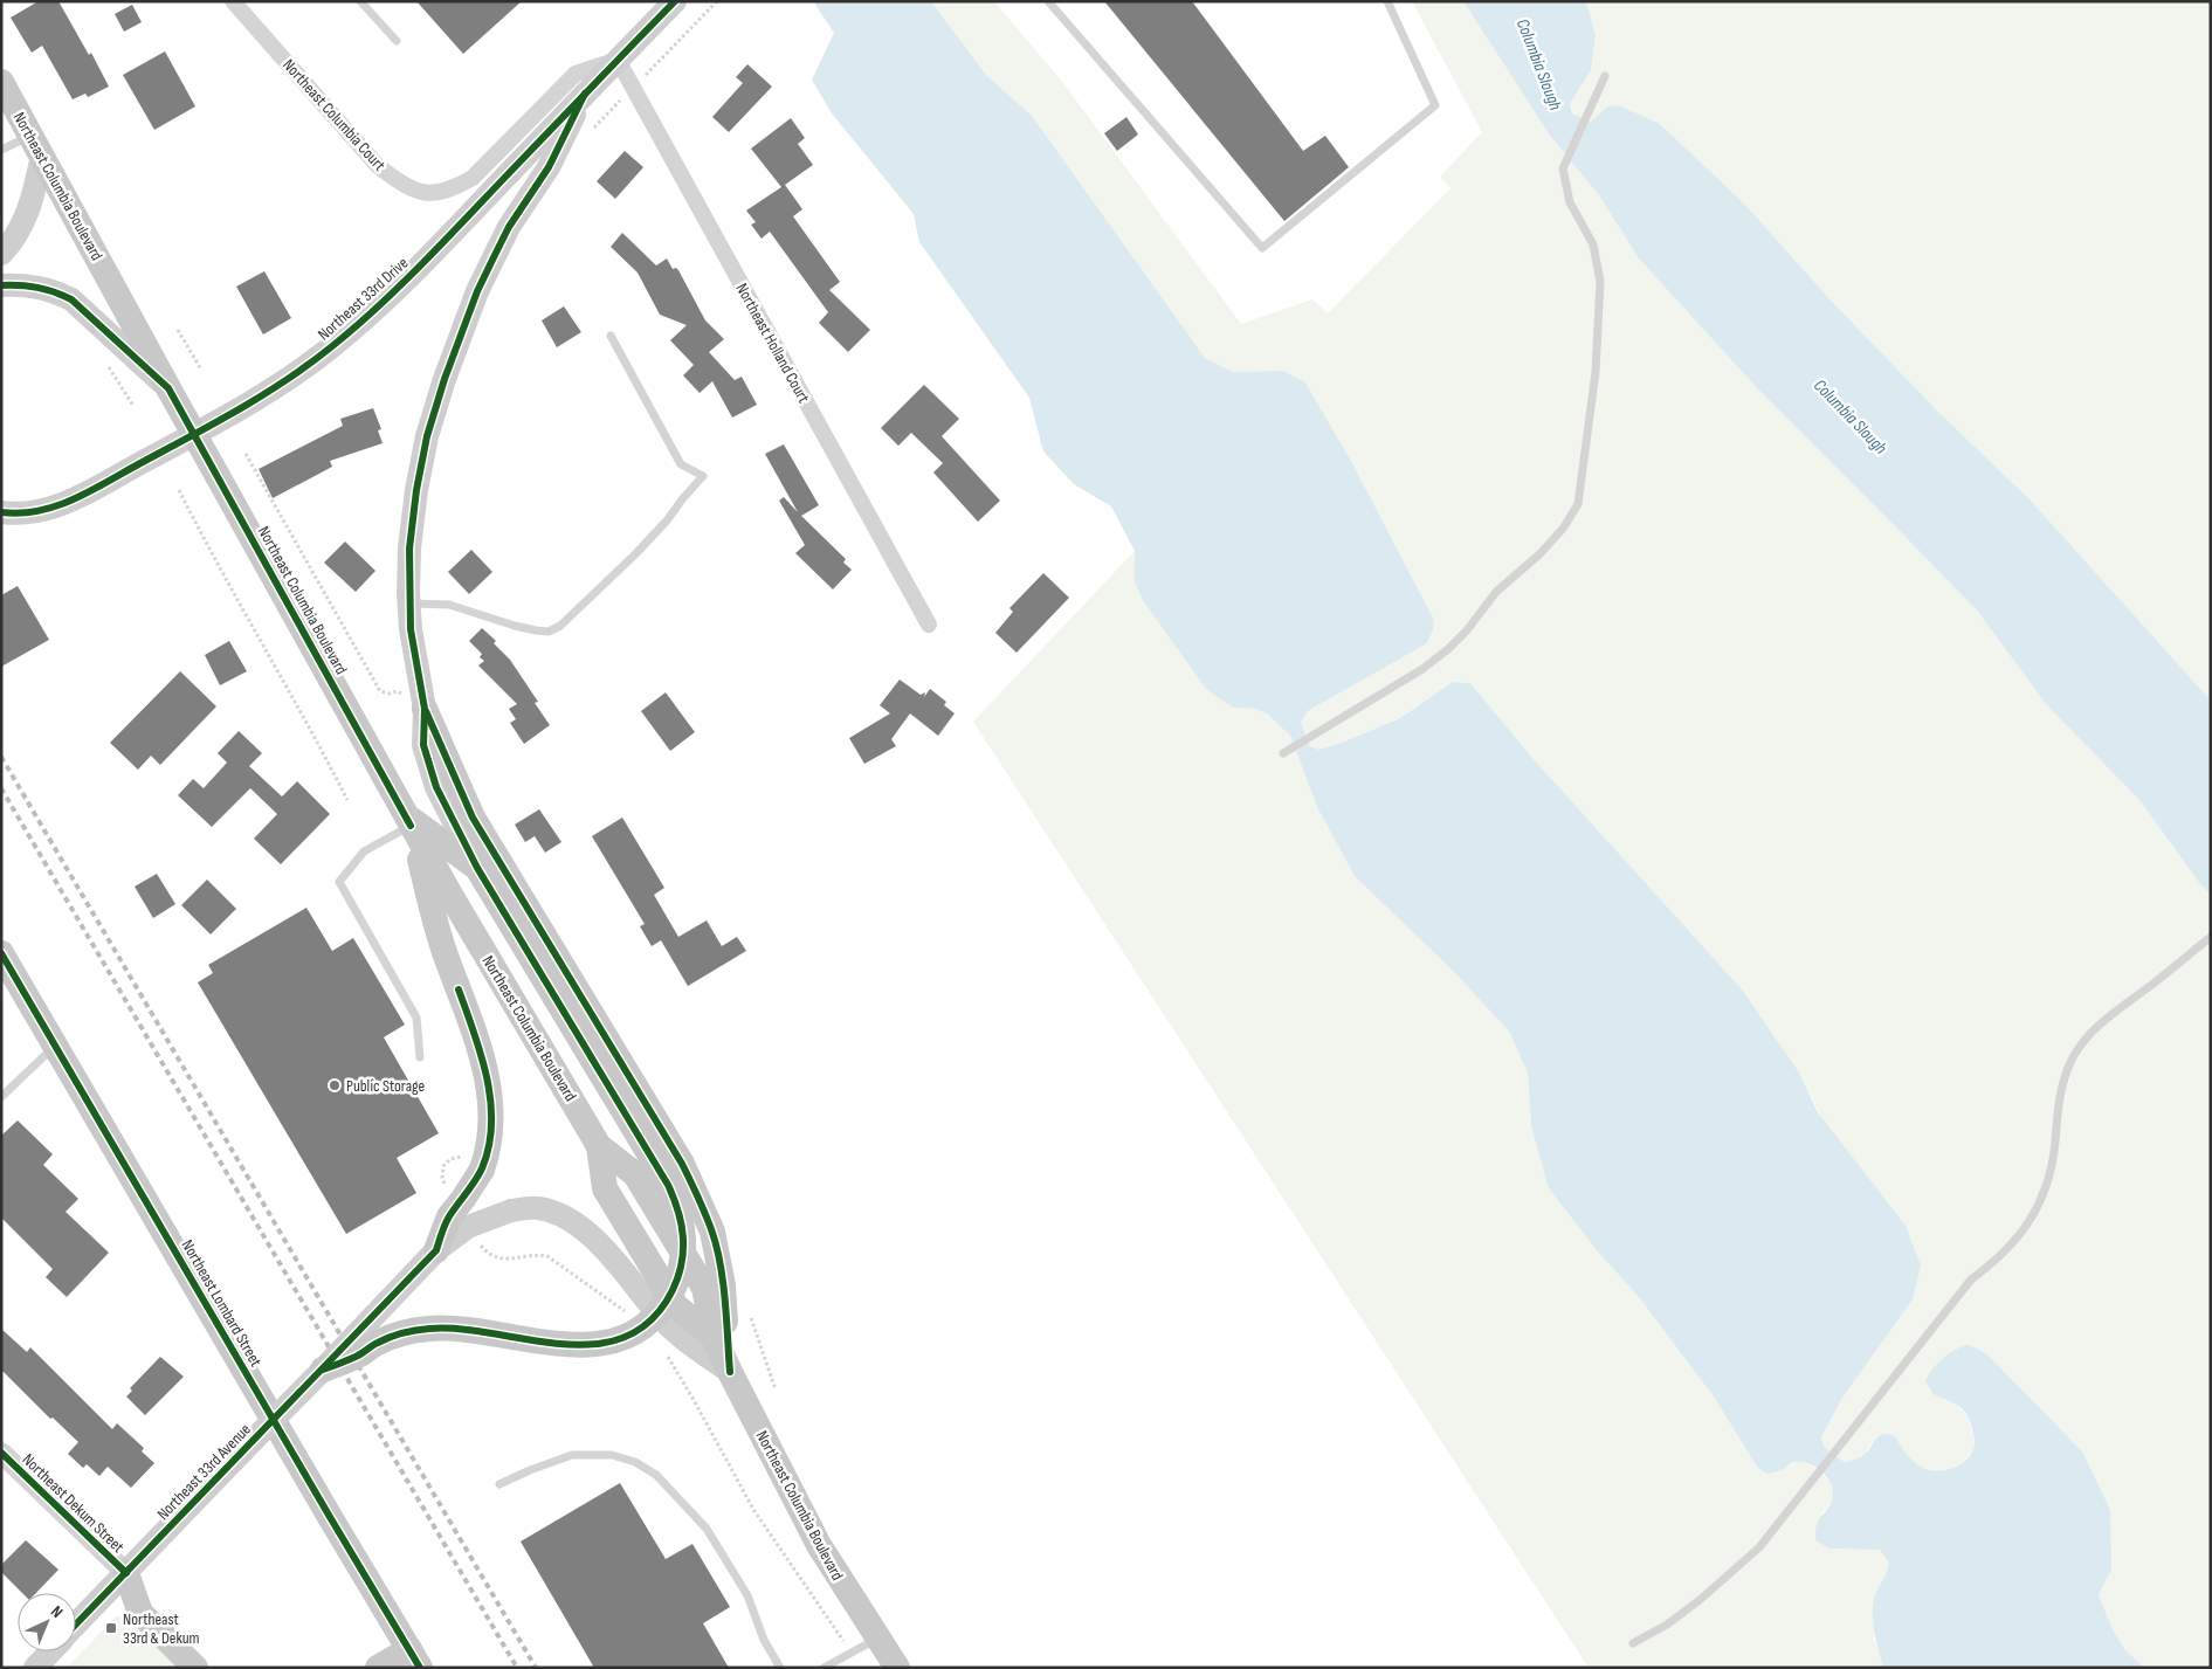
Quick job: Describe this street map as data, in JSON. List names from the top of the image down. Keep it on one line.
{"streets":{"main road":["Northeast Columbia Boulevard","Northeast 33rd Drive","Northeast Lombard Street","Northeast 33rd Avenue"],"street":["Northeast Columbia Court","Northeast Holland Court","Northeast Dekum Street"]},"crossings":[["Northeast Columbia Court","Northeast 33rd Drive"],["Northeast Columbia Court","Northeast Holland Court"],["Northeast Columbia Boulevard","Northeast 33rd Avenue"],["Northeast 33rd Drive","Northeast Holland Court"],["Northeast 33rd Avenue","Northeast Dekum Street"]],"water":["Columbia Slough"],"places":{"other":["Public Storage"],"transit":["Northeast 33rd & Dekum"]},"north":"top right"}
